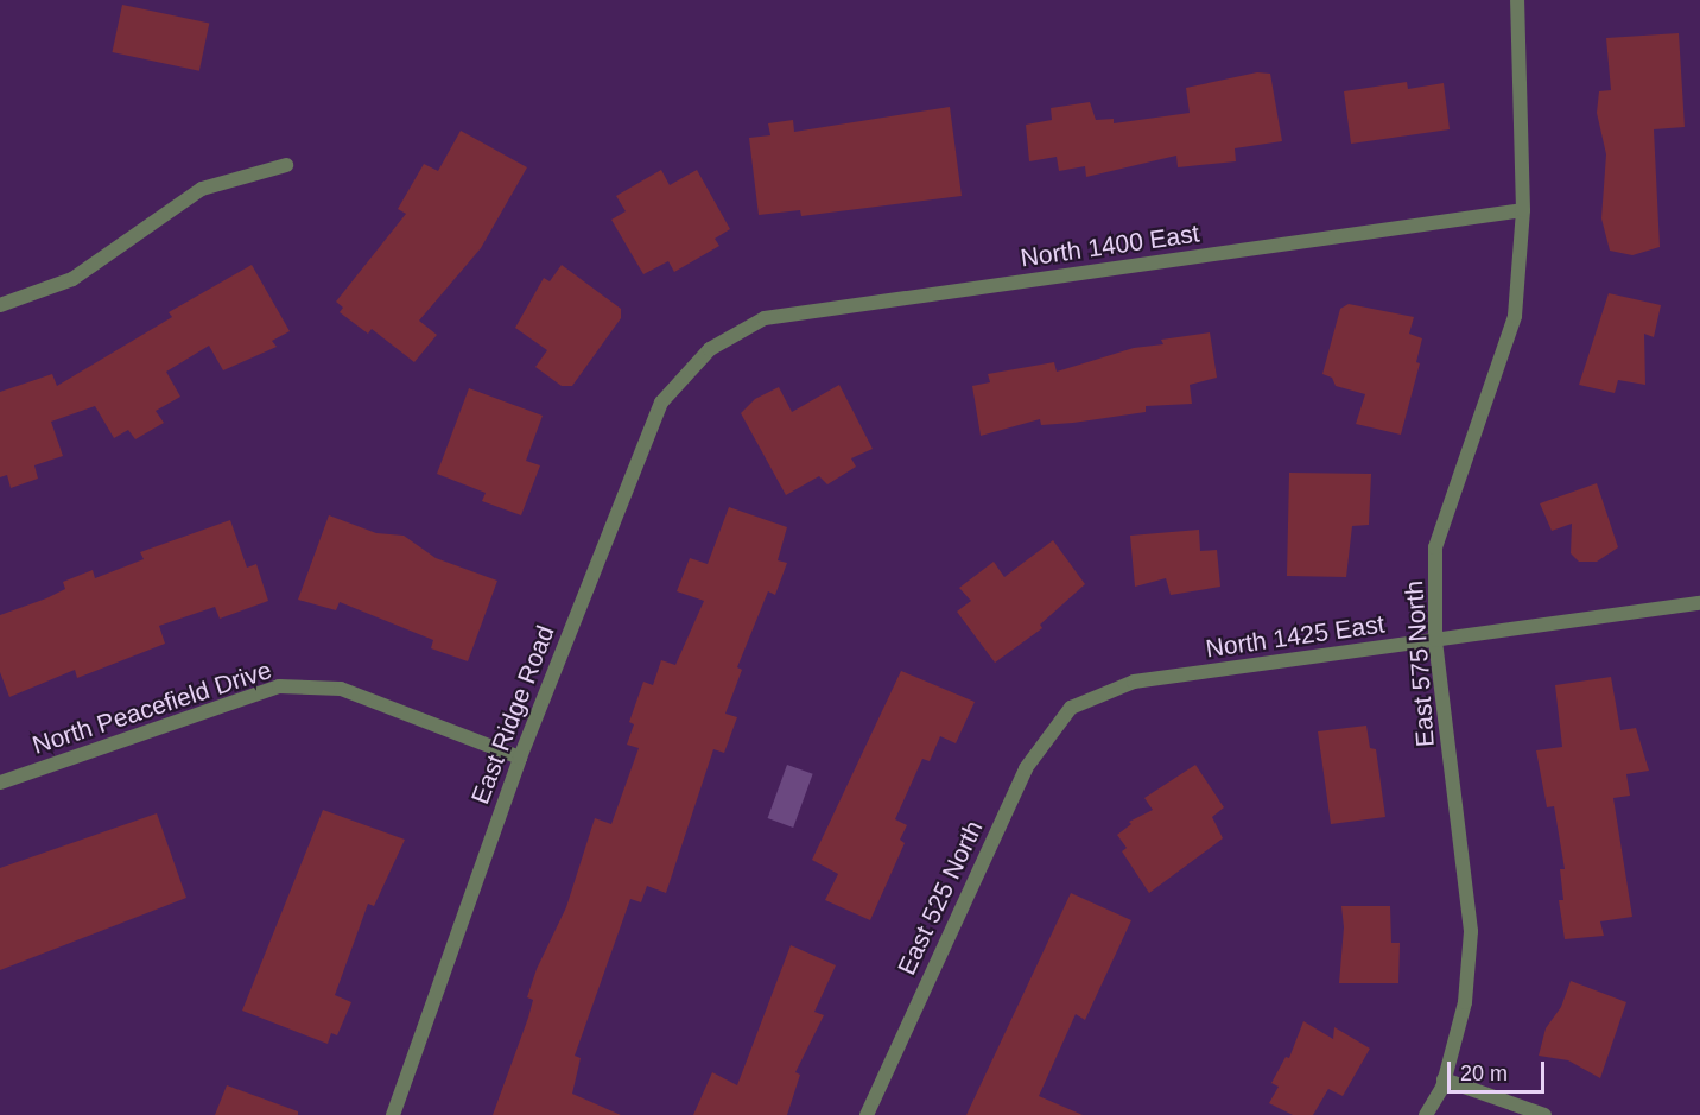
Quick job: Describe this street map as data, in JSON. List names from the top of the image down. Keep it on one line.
{"streets":{"street":["North 1400 East","North 1425 East","East 575 North","North Peacefield Drive","East Ridge Road","East 525 North"]},"crossings":[["North 1400 East","East 575 North"],["North 1400 East","East Ridge Road"],["North 1425 East","East 575 North"],["North 1425 East","East 525 North"],["North Peacefield Drive","East Ridge Road"]],"scale_bar":"20 m"}
